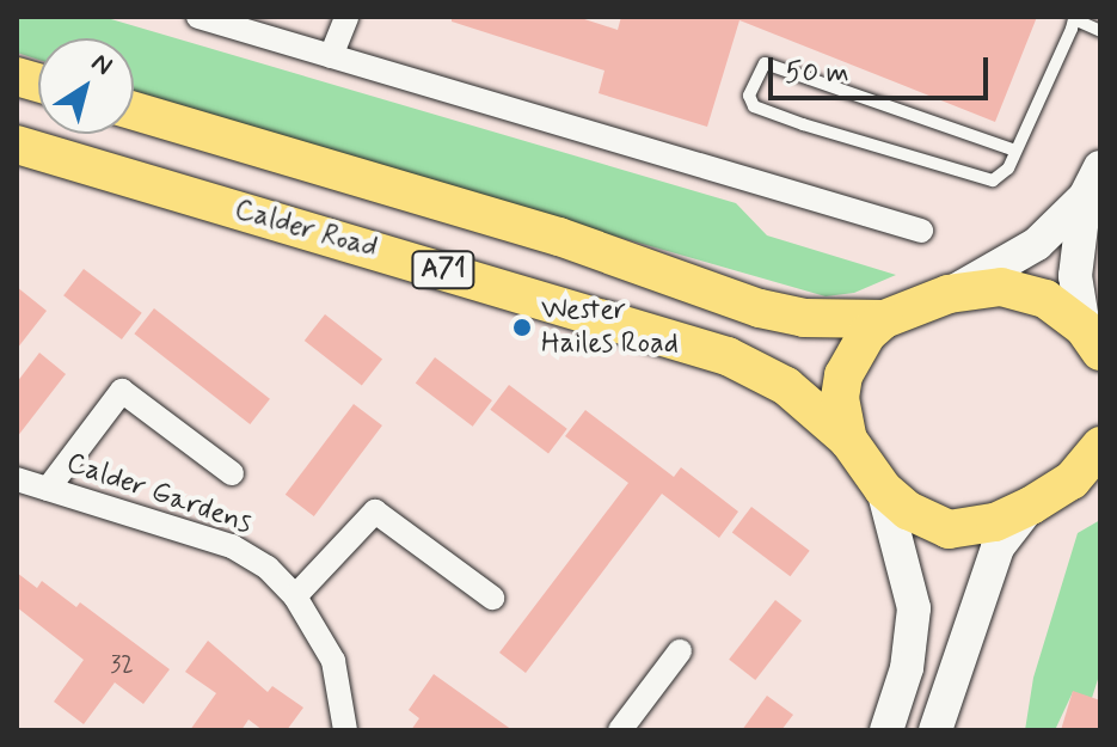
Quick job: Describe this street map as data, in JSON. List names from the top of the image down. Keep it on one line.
{"streets":{"main road":["Calder Road","A71"],"street":["Calder Gardens"]},"crossings":[["Calder Road","A71"]],"places":["Wester Hailes Road"],"house_numbers":["32"],"scale_bar":"50 m","north":"top right"}
